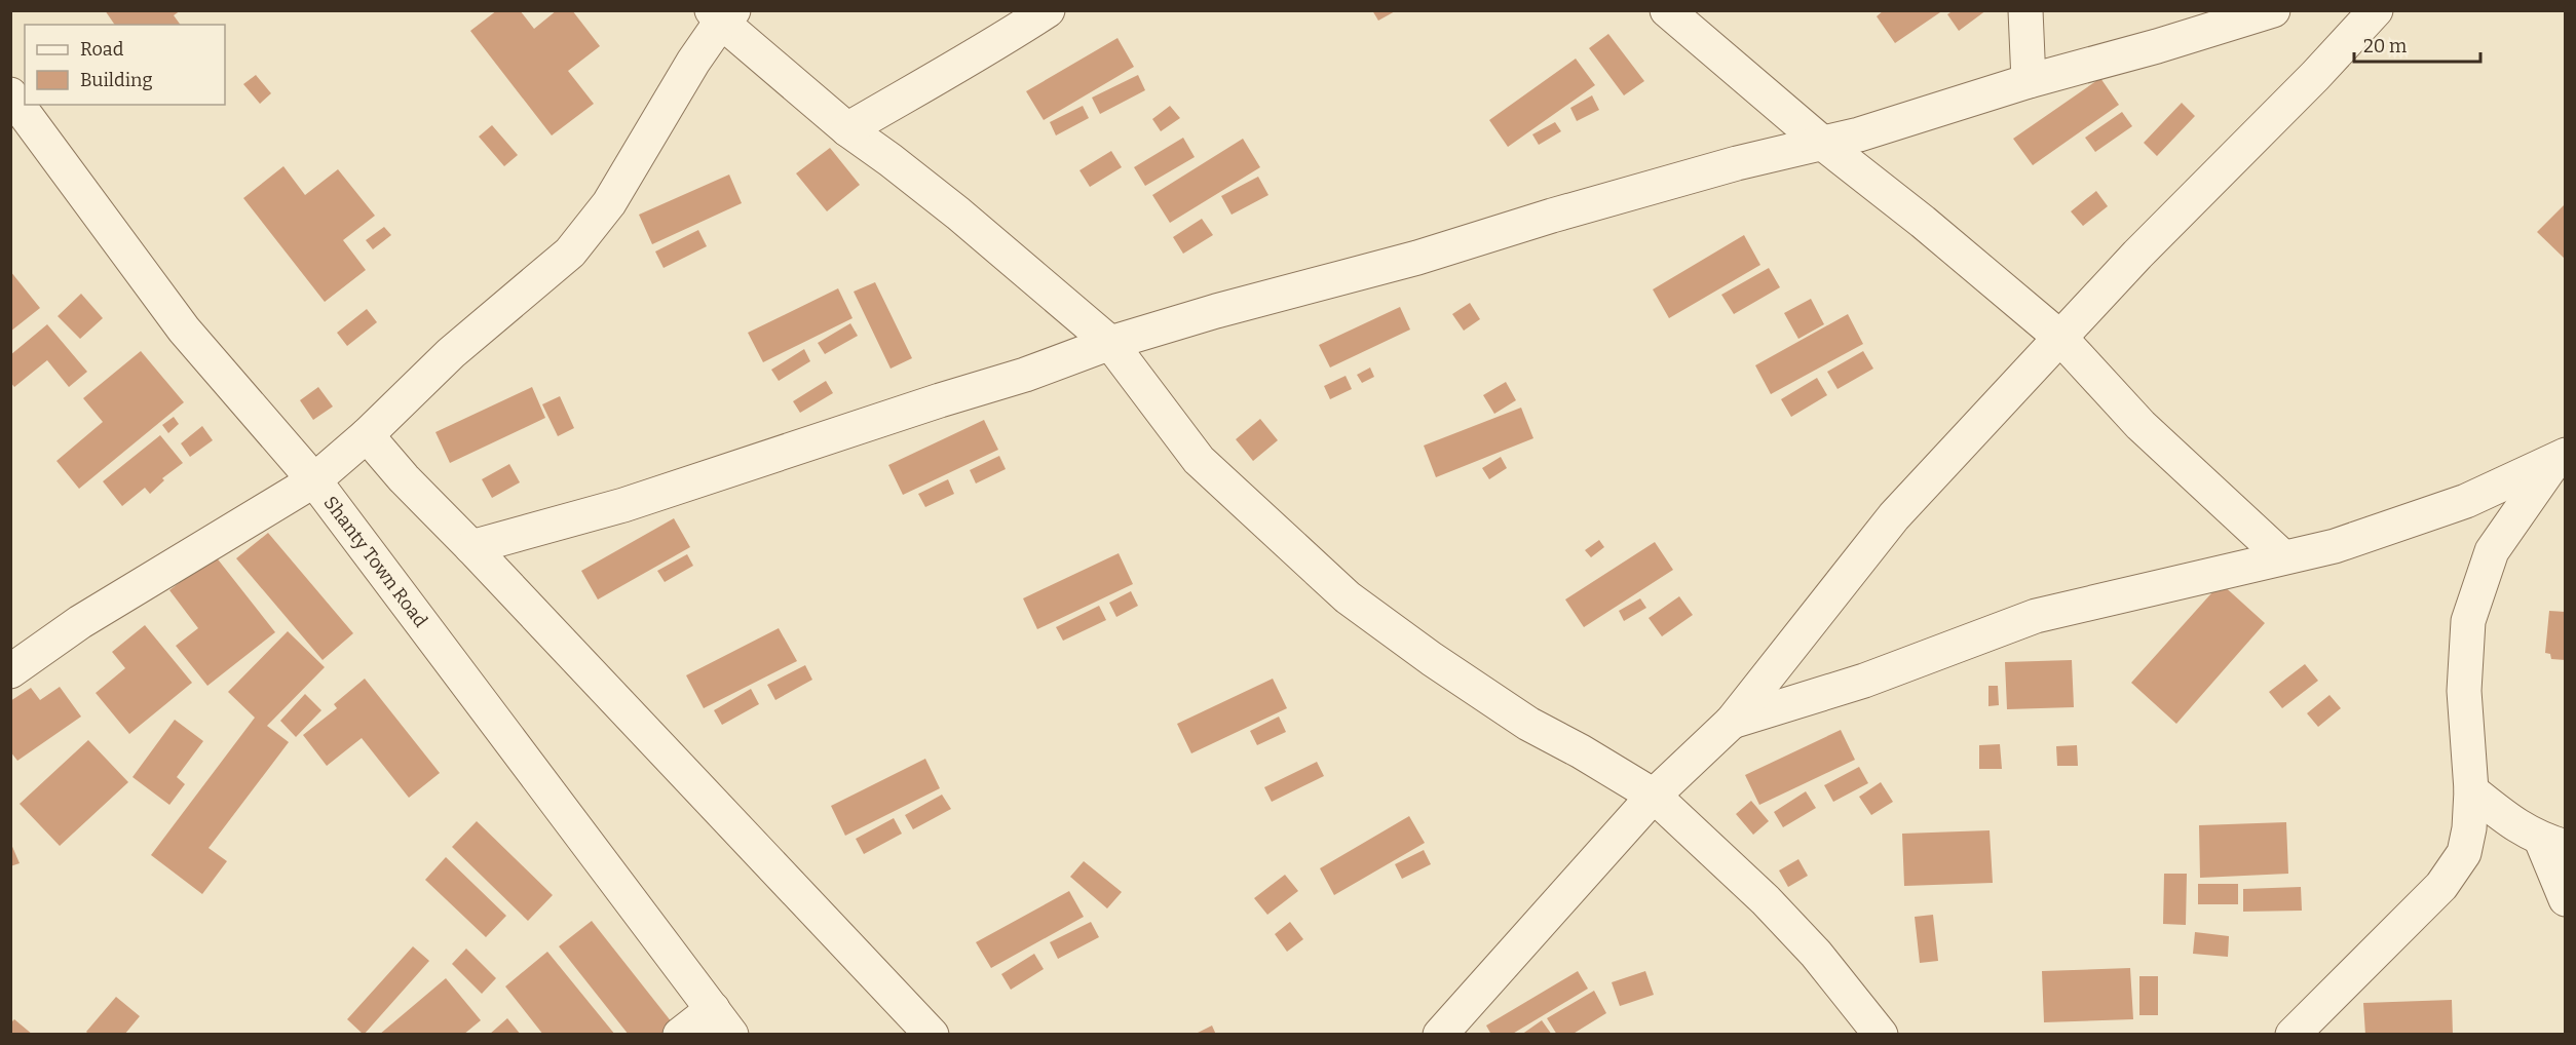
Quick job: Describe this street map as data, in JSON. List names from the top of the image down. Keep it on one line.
{"streets":{"street":["Shanty Town Road"]},"legend":["Road","Building"],"scale_bar":"20 m"}
